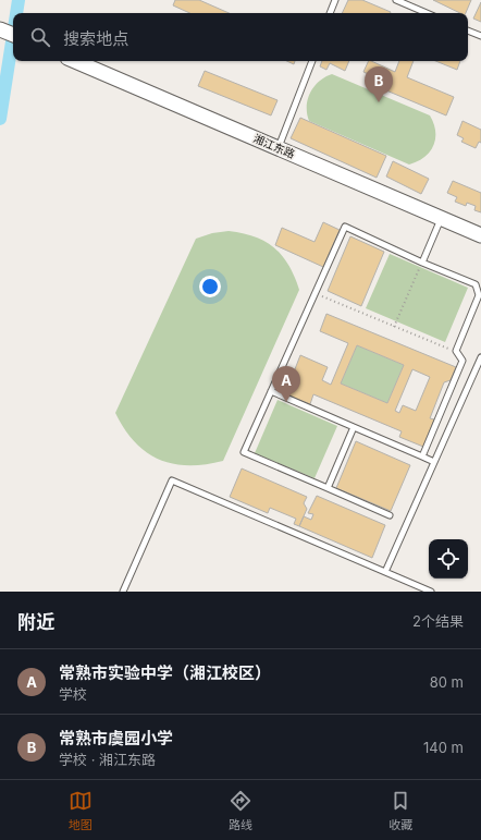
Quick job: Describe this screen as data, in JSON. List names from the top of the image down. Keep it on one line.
{"streets":{"street":["湘江东路"]},"page":{"search":"搜索地点","pins":["B","A"],"heading":["附近","2个结果"],"list":[{"mark":"A","name":"常熟市实验中学（湘江校区）","note":"学校","value":"80 m"},{"mark":"B","name":"常熟市虞园小学","note":"学校 · 湘江东路","value":"140 m"}],"nav":["地图","路线","收藏"]}}
